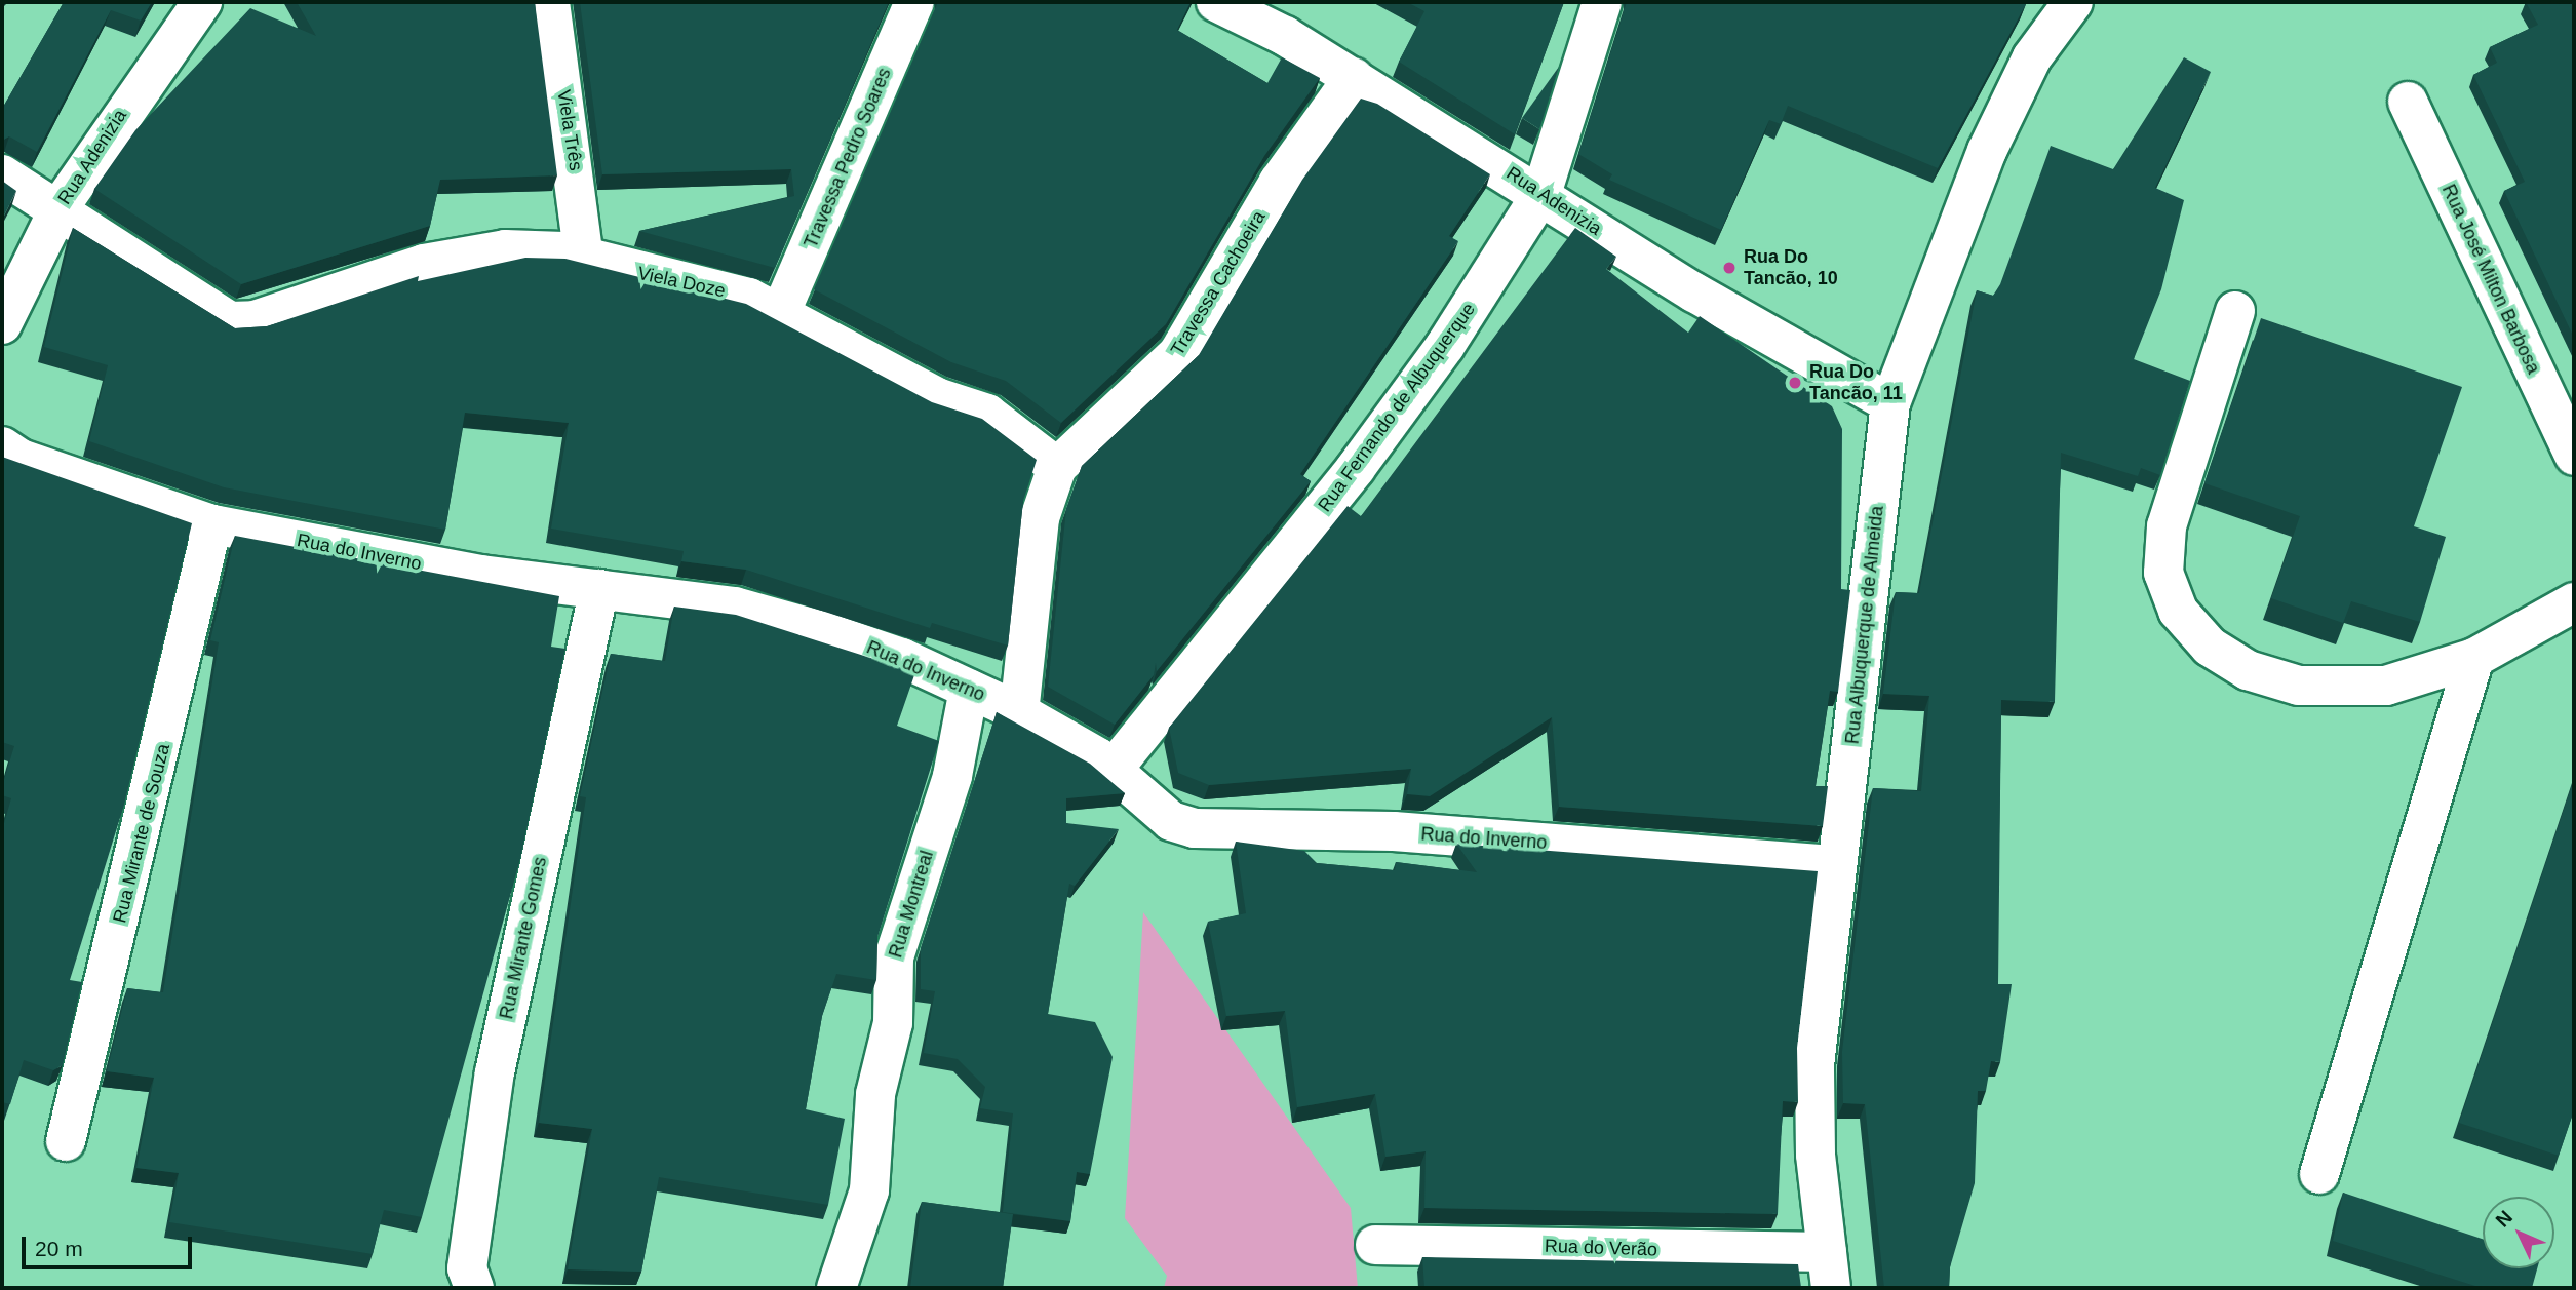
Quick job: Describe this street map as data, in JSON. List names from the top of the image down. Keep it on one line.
{"streets":{"street":["Viela Três","Rua Adenizia","Travessa Pedro Soares","Rua José Milton Barbosa","Viela Doze","Travessa Cachoeira","Rua Fernando de Albuquerque","Rua do Inverno","Rua Albuquerque de Almeida","Rua Mirante de Souza","Rua Montreal","Rua Mirante Gomes","Rua do Verão"]},"crossings":[["Viela Três","Viela Doze"],["Rua Adenizia","Viela Doze"],["Rua Adenizia","Travessa Cachoeira"],["Rua Adenizia","Rua Fernando de Albuquerque"],["Rua Adenizia","Rua Albuquerque de Almeida"],["Travessa Pedro Soares","Viela Doze"],["Viela Doze","Travessa Cachoeira"],["Rua Fernando de Albuquerque","Rua do Inverno"],["Rua do Inverno","Rua Albuquerque de Almeida"],["Rua do Inverno","Rua Mirante de Souza"],["Rua do Inverno","Rua Montreal"],["Rua do Inverno","Rua Mirante Gomes"],["Rua Albuquerque de Almeida","Rua do Verão"]],"places":["Rua Do Tancão, 10","Rua Do Tancão, 11"],"scale_bar":"20 m","north":"top left"}
